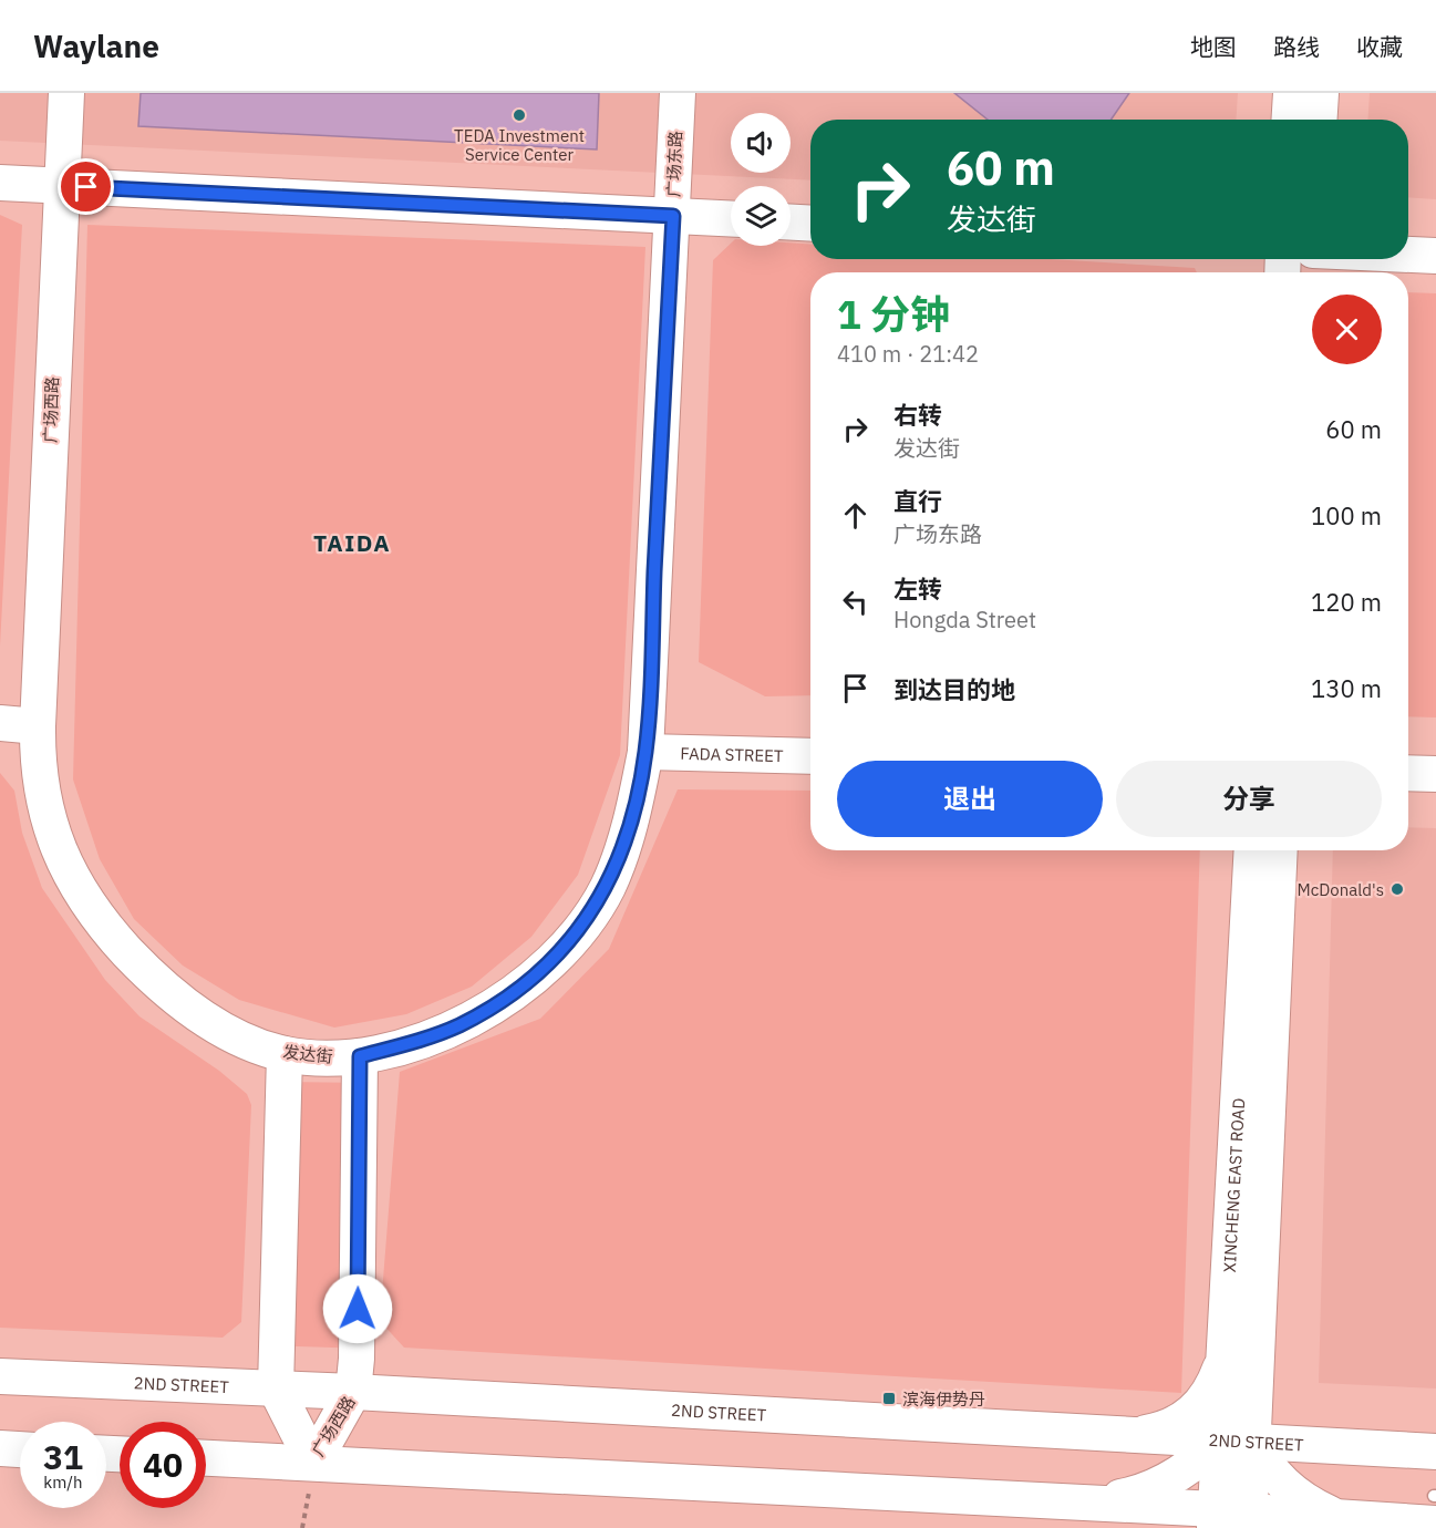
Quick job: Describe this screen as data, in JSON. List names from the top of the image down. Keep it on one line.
{"streets":{"main road":["广场东路","广场西路","FADA STREET","发达街","XINCHENG EAST ROAD","2ND STREET"]},"crossings":[["广场东路","FADA STREET"],["广场东路","发达街"],["广场西路","发达街"],["广场西路","2ND STREET"],["FADA STREET","发达街"],["XINCHENG EAST ROAD","2ND STREET"]],"districts":["TAIDA"],"places":{"other":["TEDA Investment Service Center","McDonald's"],"transit":["滨海伊势丹"]},"page":{"header":"Waylane","nav":["地图","路线","收藏"],"turn":["60 m","发达街"],"heading":["1 分钟","410 m · 21:42"],"list":[{"name":"右转","note":"发达街","value":"60 m"},{"name":"直行","note":"广场东路","value":"100 m"},{"name":"左转","note":"Hongda Street","value":"120 m"},{"name":"到达目的地","value":"130 m"}],"buttons":["退出","分享"],"speed":"31 km/h","limit":"40"}}
